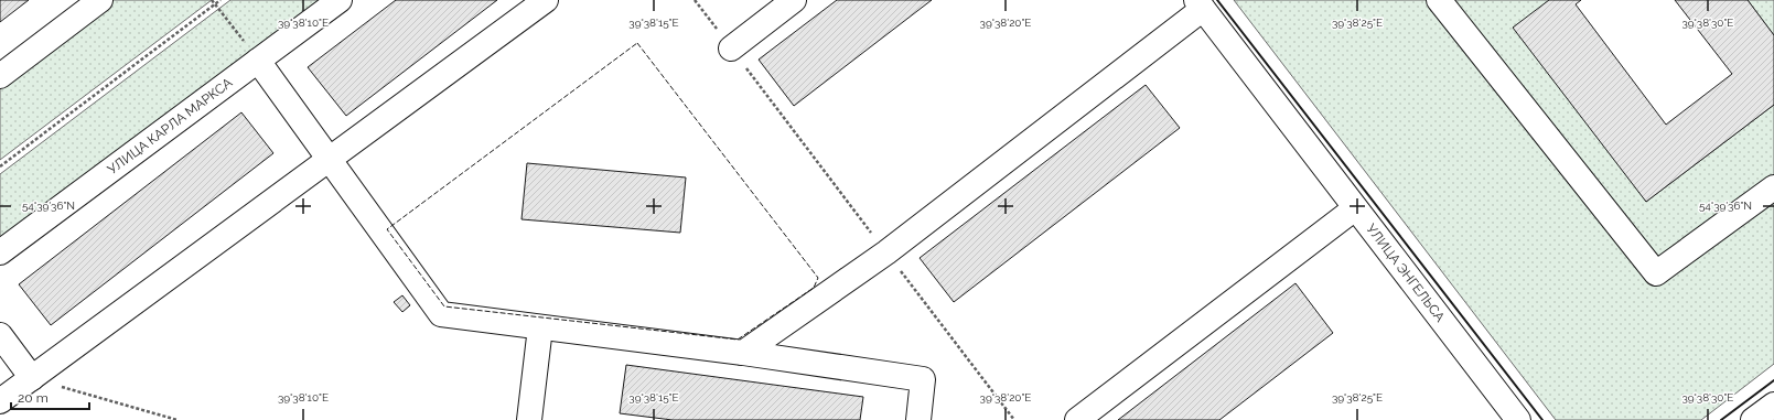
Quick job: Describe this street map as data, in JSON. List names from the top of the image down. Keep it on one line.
{"streets":{"street":["УЛИЦА КАРЛА МАРКСА","УЛИЦА ЭНГЕЛЬСА"]},"scale_bar":"20 m","coordinates":["39°38'10\"E","39°38'15\"E","39°38'20\"E","39°38'25\"E","39°38'30\"E","54°39'36\"N"]}
